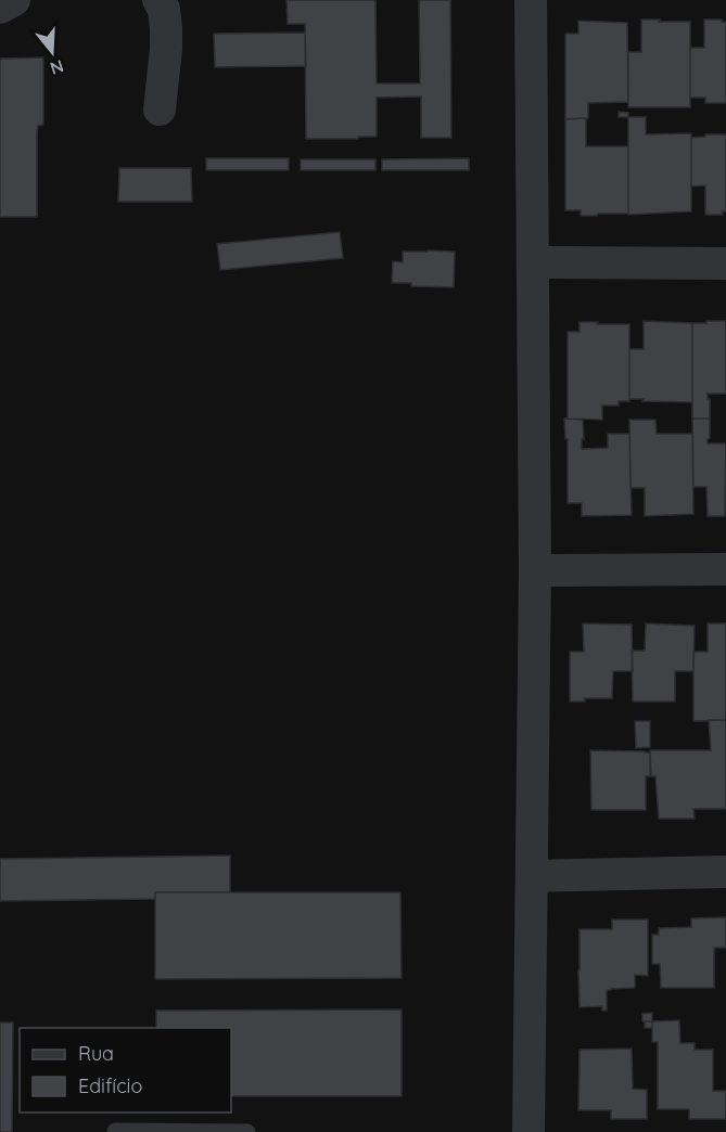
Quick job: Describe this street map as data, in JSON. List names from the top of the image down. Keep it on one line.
{"legend":["Rua","Edifício"],"north":"bottom"}
